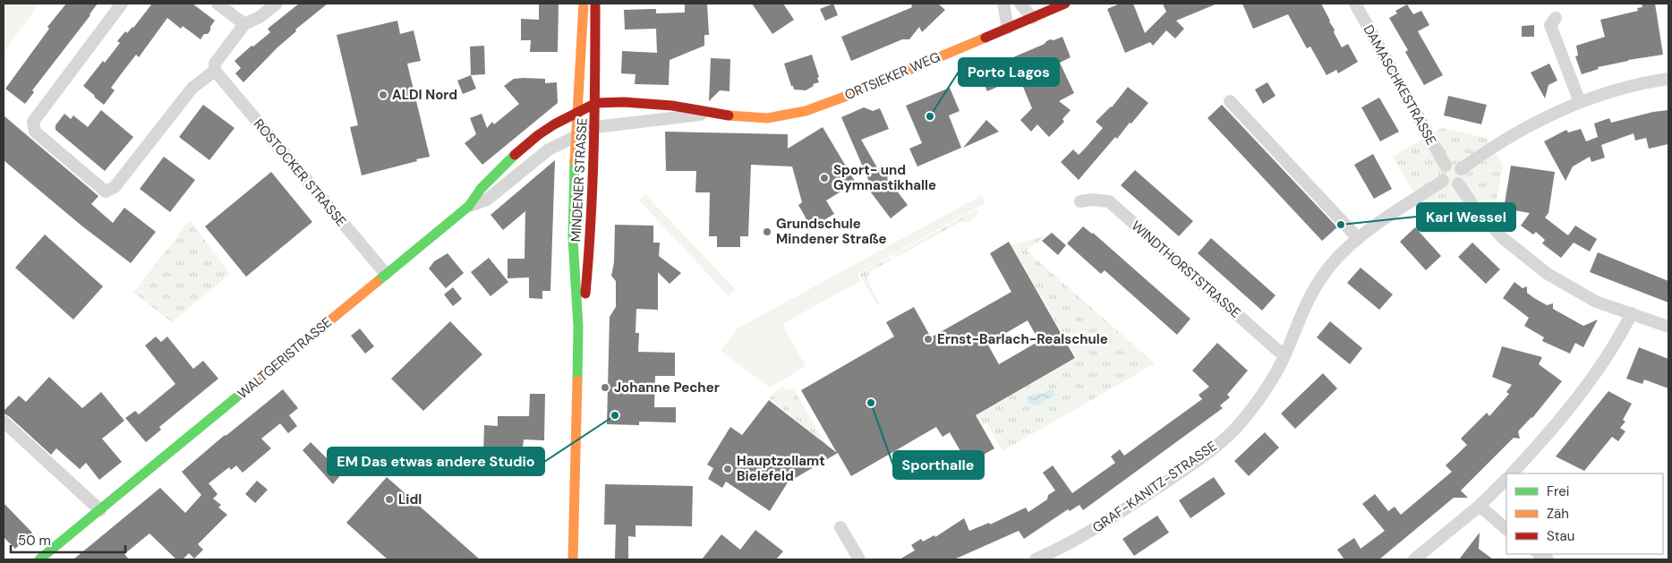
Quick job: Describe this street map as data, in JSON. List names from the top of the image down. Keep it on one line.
{"streets":{"street":["ORTSIEKER WEG","DAMASCHKESTRASSE","ROSTOCKER STRASSE","MINDENER STRASSE","WINDTHORSTSTRASSE","WALTGERISTRASSE","GRAF-KANITZ-STRASSE"]},"crossings":[["ORTSIEKER WEG","MINDENER STRASSE"],["ORTSIEKER WEG","WALTGERISTRASSE"],["DAMASCHKESTRASSE","GRAF-KANITZ-STRASSE"],["ROSTOCKER STRASSE","WALTGERISTRASSE"],["MINDENER STRASSE","WALTGERISTRASSE"],["WINDTHORSTSTRASSE","GRAF-KANITZ-STRASSE"]],"places":["ALDI Nord","Porto Lagos","Sport- und Gymnastikhalle","Karl Wessel","Grundschule Mindener Straße","Ernst-Barlach-Realschule","Johanne Pecher","Sporthalle","EM Das etwas andere Studio","Hauptzollamt Bielefeld","Lidl"],"legend":["Frei","Zäh","Stau"],"scale_bar":"50 m"}
